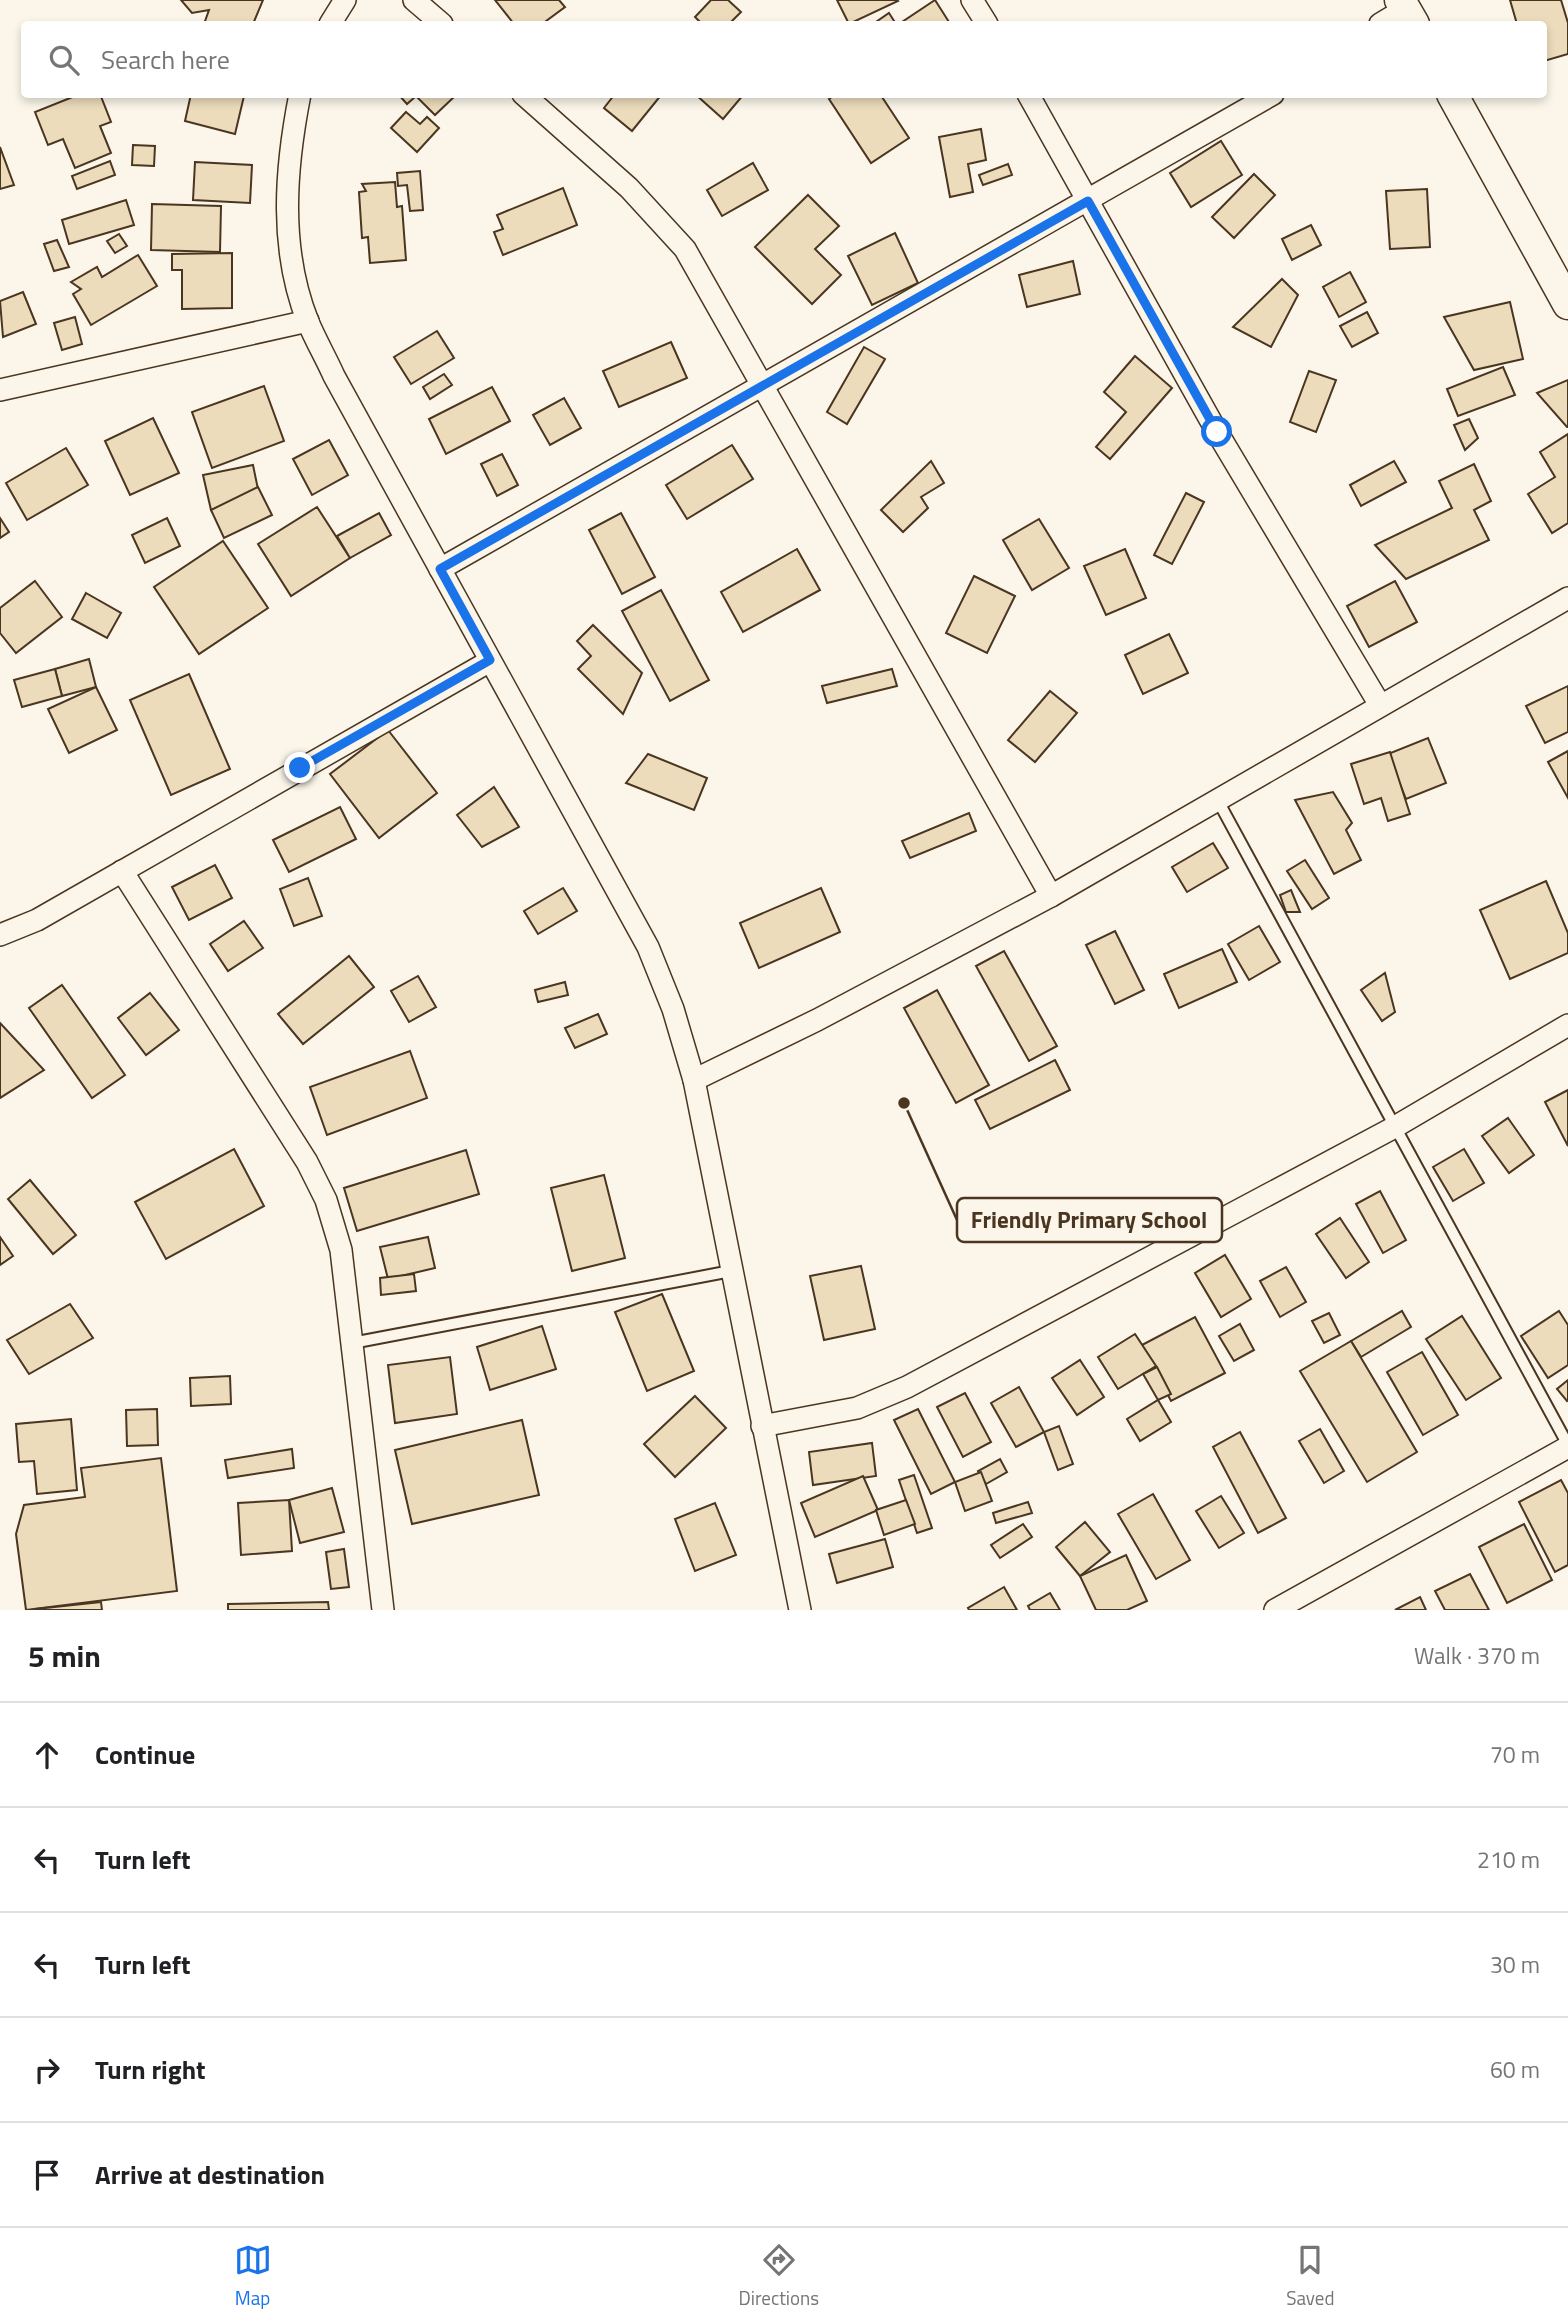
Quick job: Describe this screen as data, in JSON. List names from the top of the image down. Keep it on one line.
{"places":["Friendly Primary School"],"page":{"search":"Search here","heading":["5 min","Walk · 370 m"],"list":[["Continue","70 m"],["Turn left","210 m"],["Turn left","30 m"],["Turn right","60 m"],"Arrive at destination"],"nav":["Map","Directions","Saved"]}}
